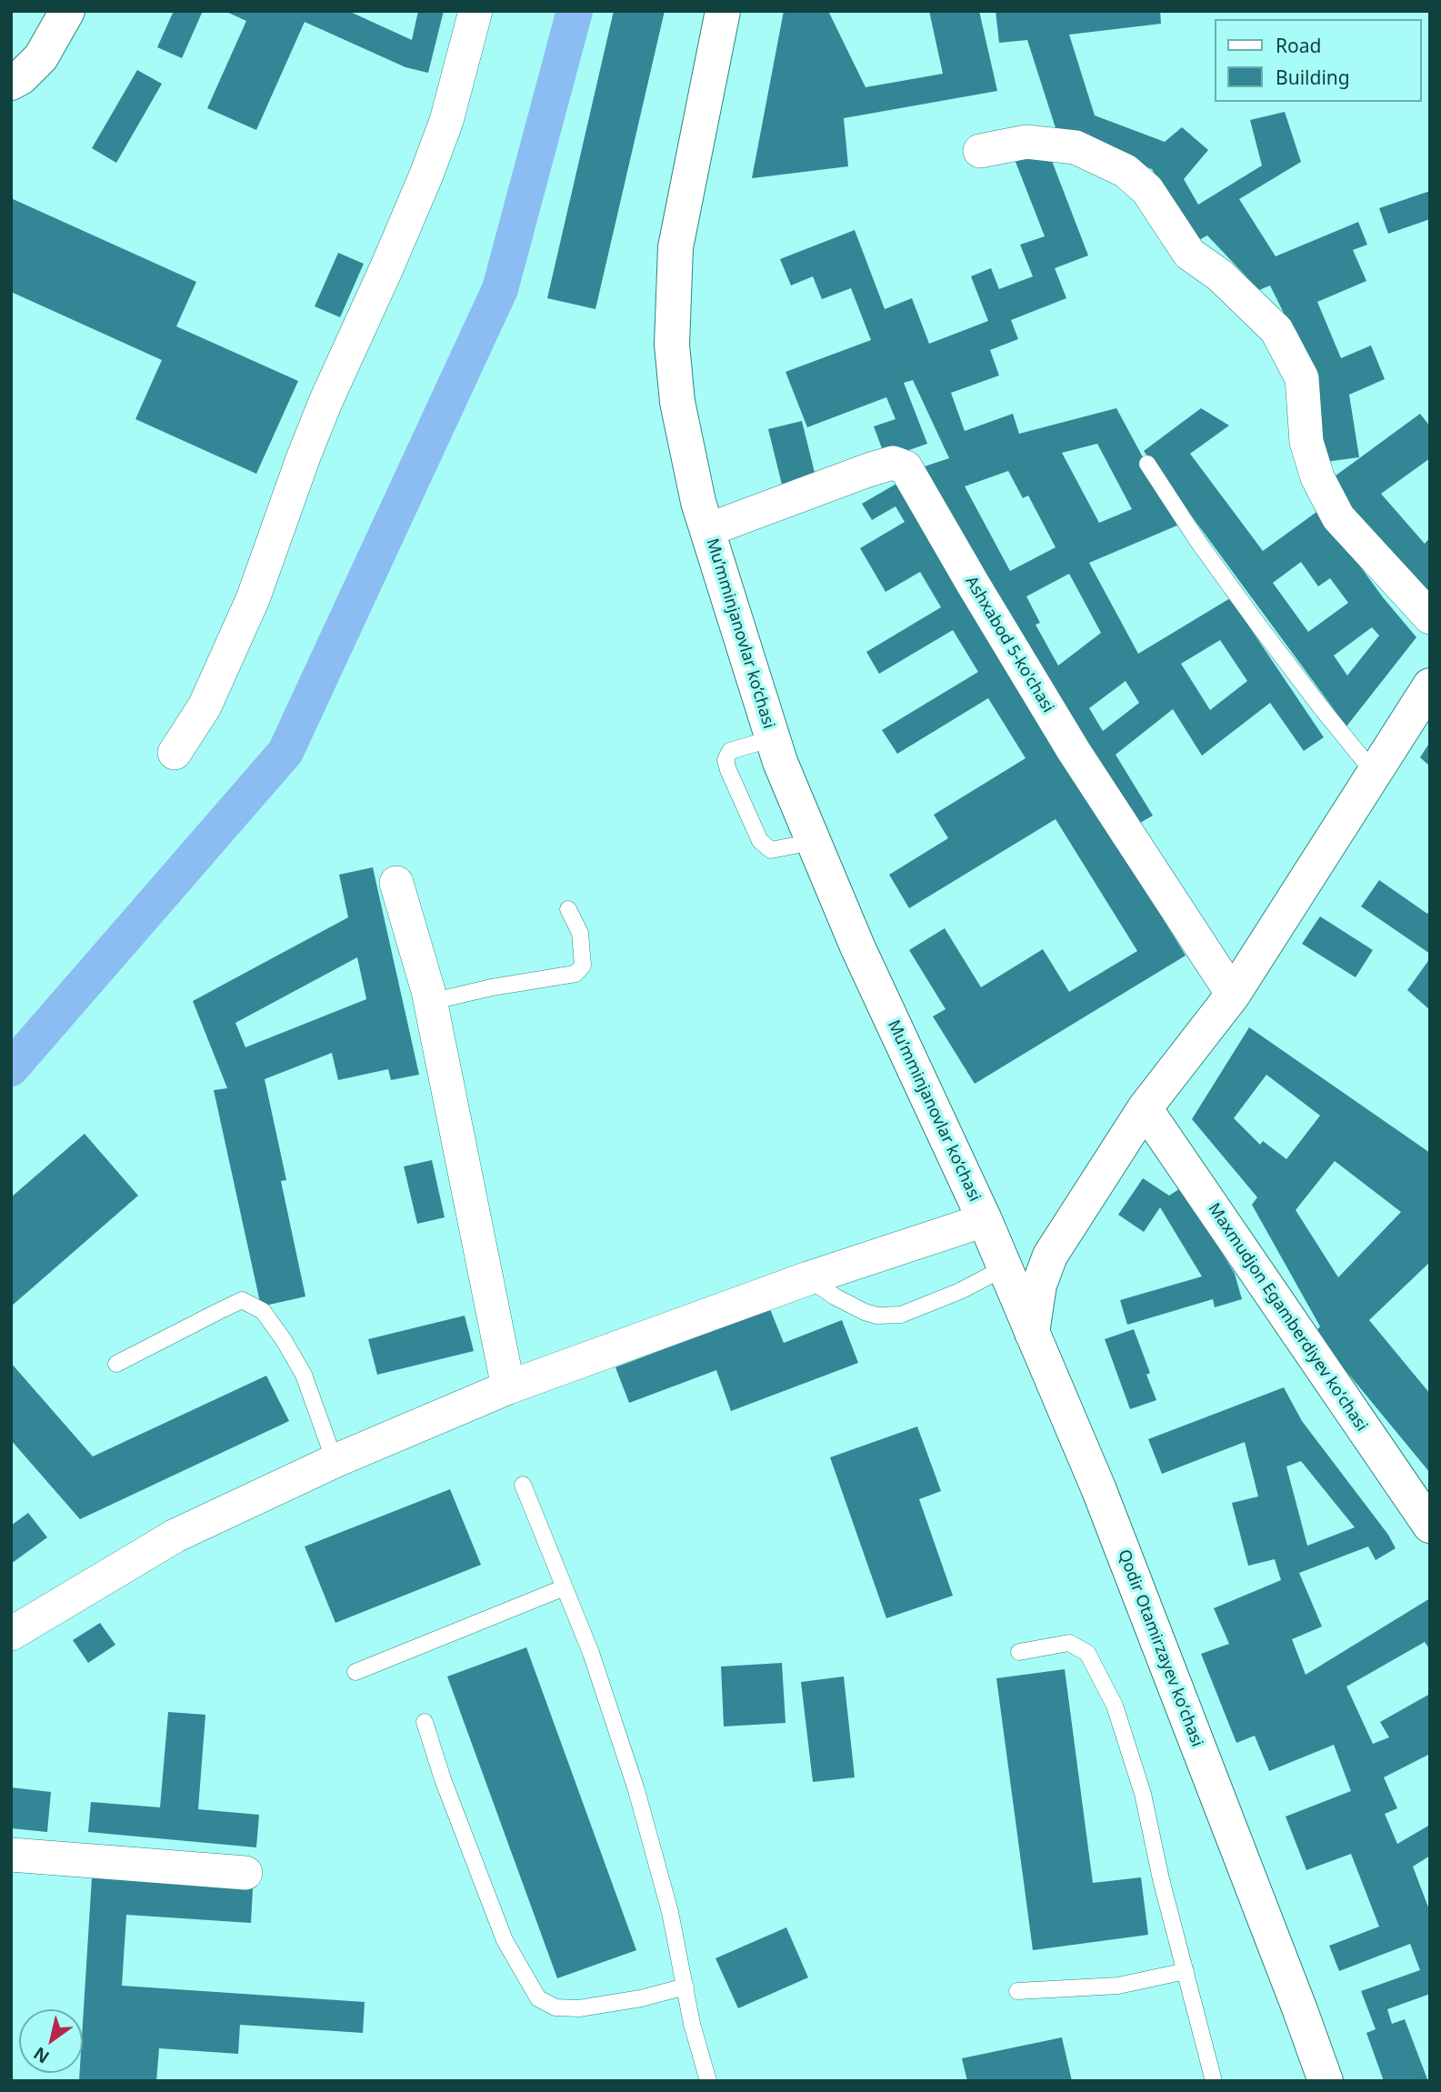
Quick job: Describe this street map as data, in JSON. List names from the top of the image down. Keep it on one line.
{"streets":{"main road":["Mu’mminjanovlar ko‘chasi","Maxmudjon Egamberdiyev koʻchasi","Qodir Otamirzayev koʻchasi"],"street":["Ashxabod 5-ko'chasi"]},"crossings":[["Mu’mminjanovlar ko‘chasi","Ashxabod 5-ko'chasi"],["Mu’mminjanovlar ko‘chasi","Qodir Otamirzayev koʻchasi"]],"legend":["Road","Building"],"north":"bottom left"}
